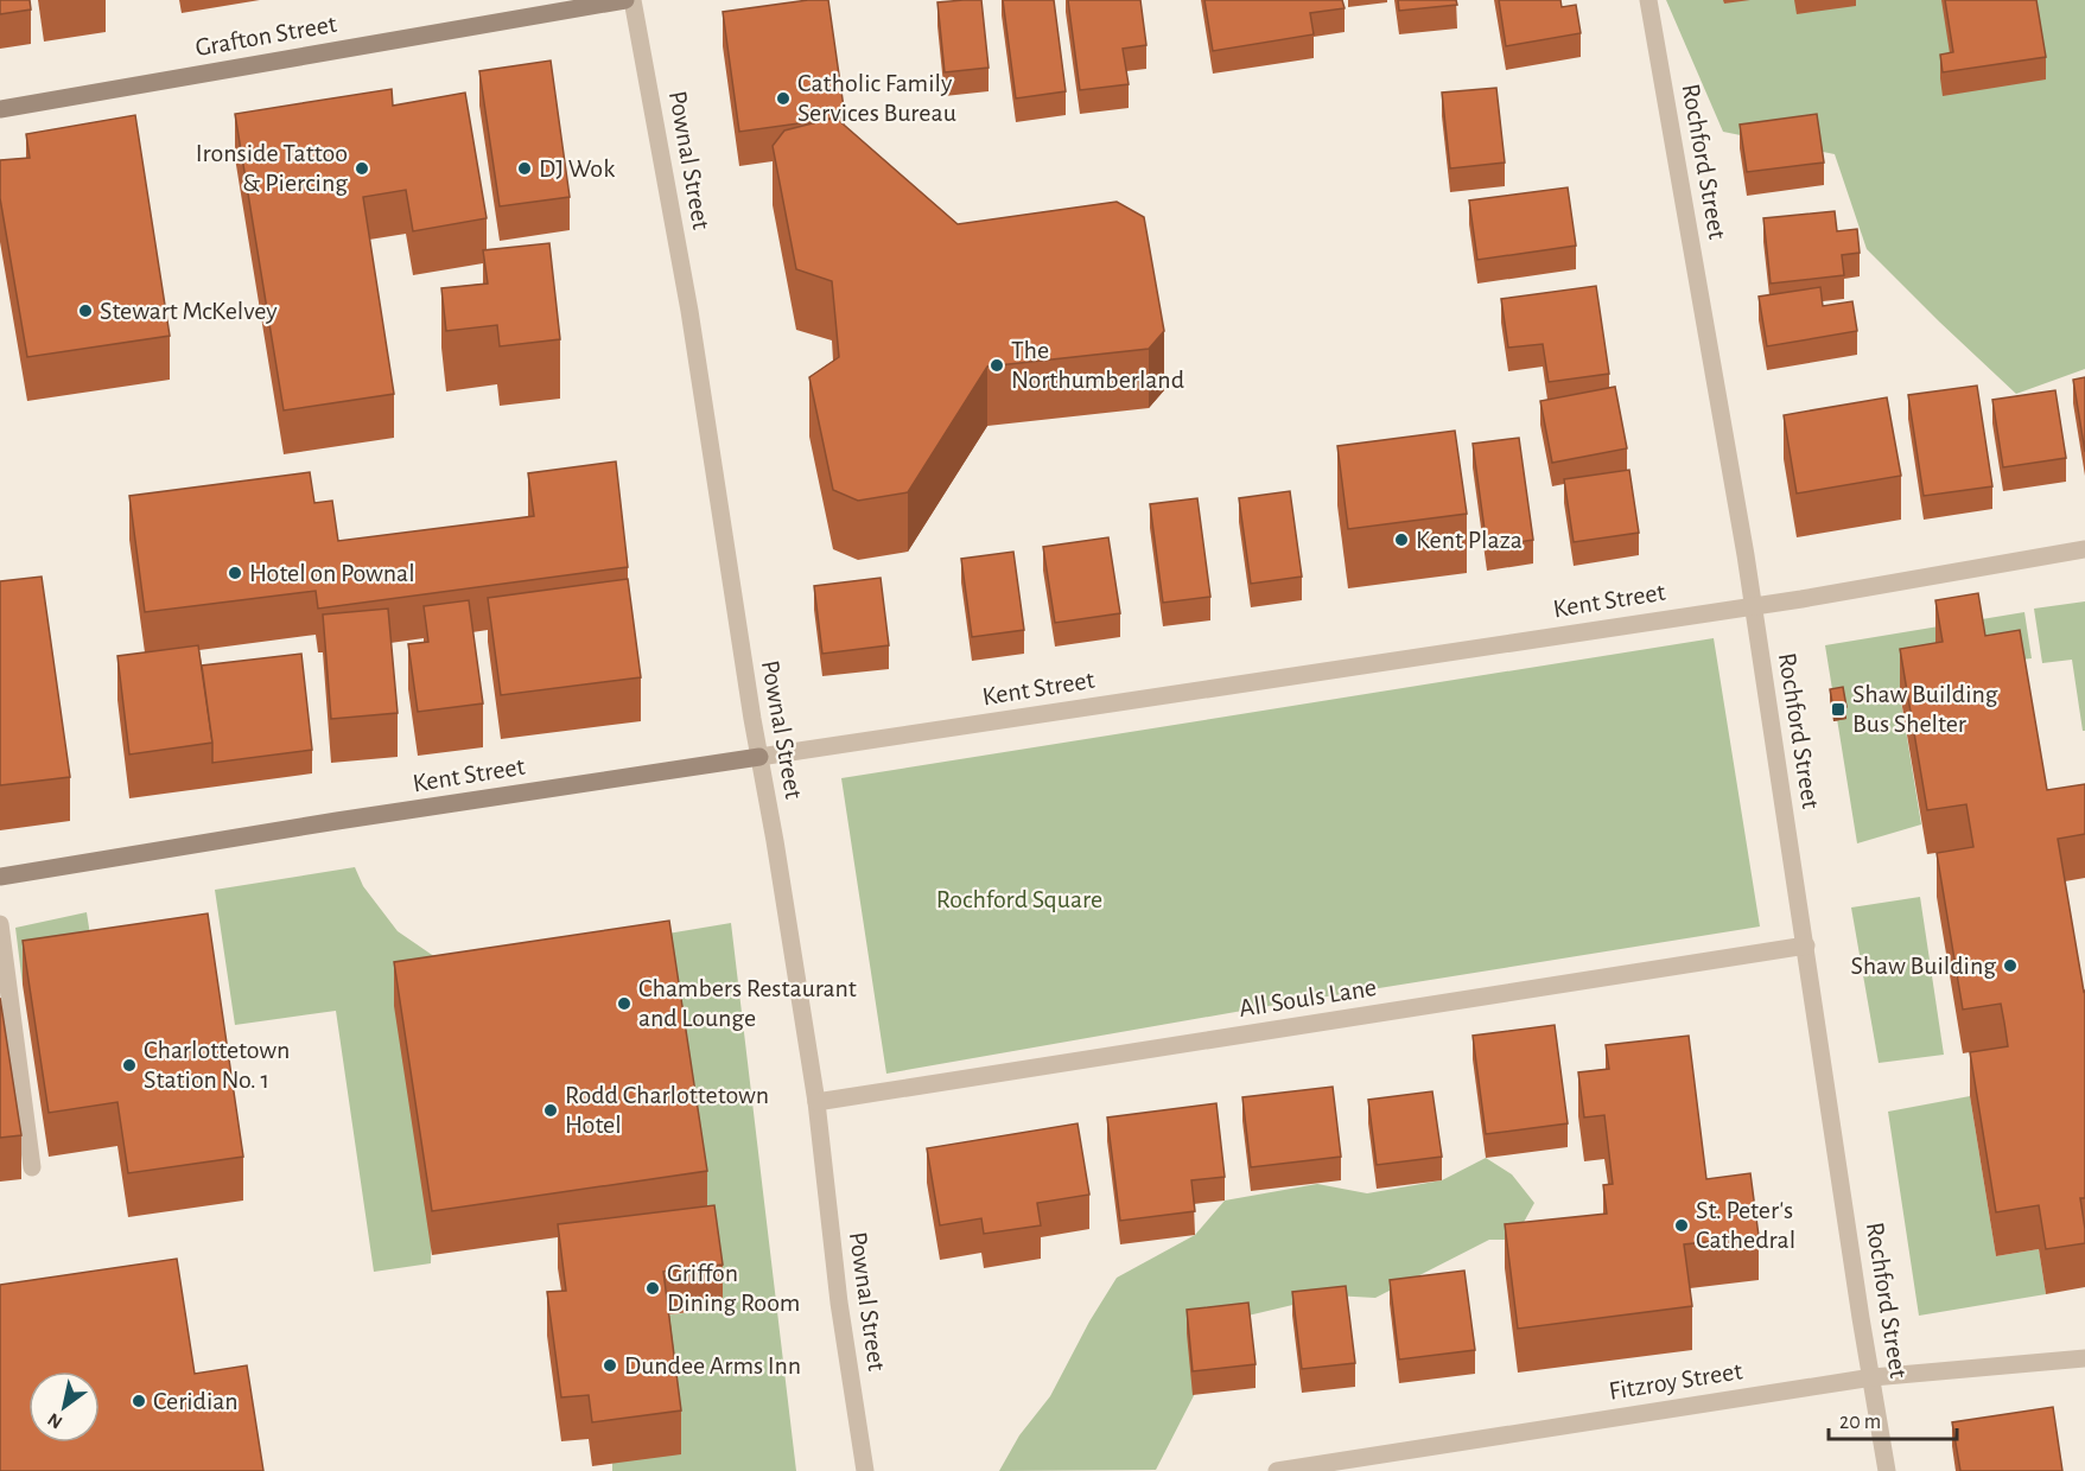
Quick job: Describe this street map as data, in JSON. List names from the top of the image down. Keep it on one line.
{"streets":{"street":["Grafton Street","Pownal Street","Rochford Street","Kent Street","All Souls Lane","Fitzroy Street"]},"crossings":[["Pownal Street","Kent Street"],["Pownal Street","All Souls Lane"],["Rochford Street","Kent Street"],["Rochford Street","All Souls Lane"],["Rochford Street","Fitzroy Street"]],"parks":["Rochford Square"],"places":{"other":["Catholic Family Services Bureau","Ironside Tattoo & Piercing","DJ Wok","Stewart McKelvey","The Northumberland","Kent Plaza","Hotel on Pownal","Shaw Building","Chambers Restaurant and Lounge","Charlottetown Station No. 1","Rodd Charlottetown Hotel","St. Peter's Cathedral","Griffon Dining Room","Dundee Arms Inn","Ceridian"],"transit":["Shaw Building Bus Shelter"]},"scale_bar":"20 m","north":"bottom left"}
